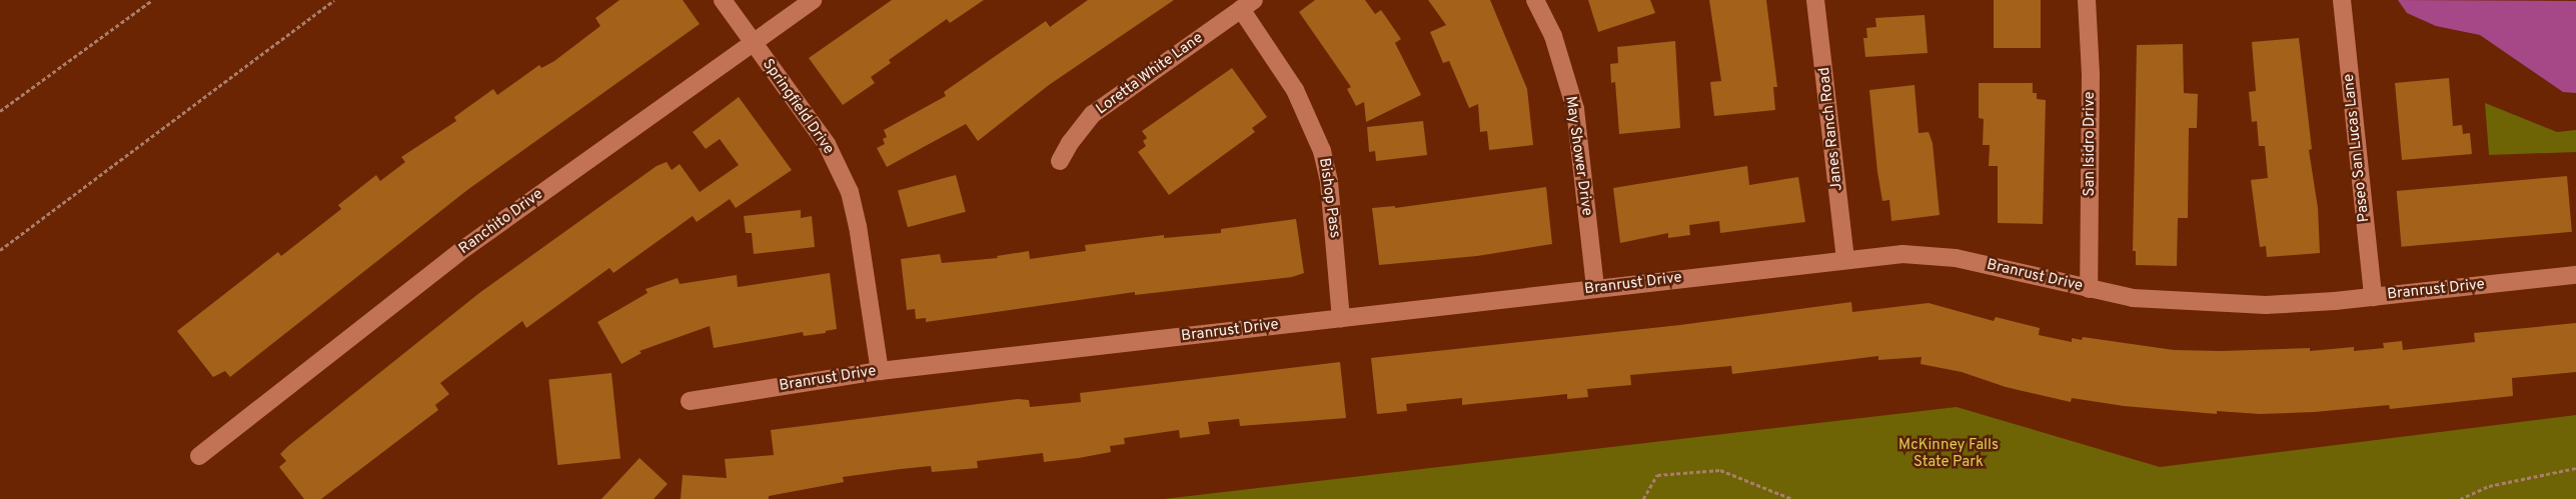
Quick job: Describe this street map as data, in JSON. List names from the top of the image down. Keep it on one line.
{"streets":{"street":["Loretta White Lane","Springfield Drive","Janes Ranch Road","San Isidro Drive","Paseo San Lucas Lane","May Shower Drive","Bishop Pass","Ranchito Drive","Branrust Drive"]},"crossings":[["Loretta White Lane","Bishop Pass"],["Springfield Drive","Ranchito Drive"],["Springfield Drive","Branrust Drive"],["Janes Ranch Road","Branrust Drive"],["San Isidro Drive","Branrust Drive"],["Paseo San Lucas Lane","Branrust Drive"],["May Shower Drive","Branrust Drive"],["Bishop Pass","Branrust Drive"]],"parks":["McKinney Falls State Park"]}
